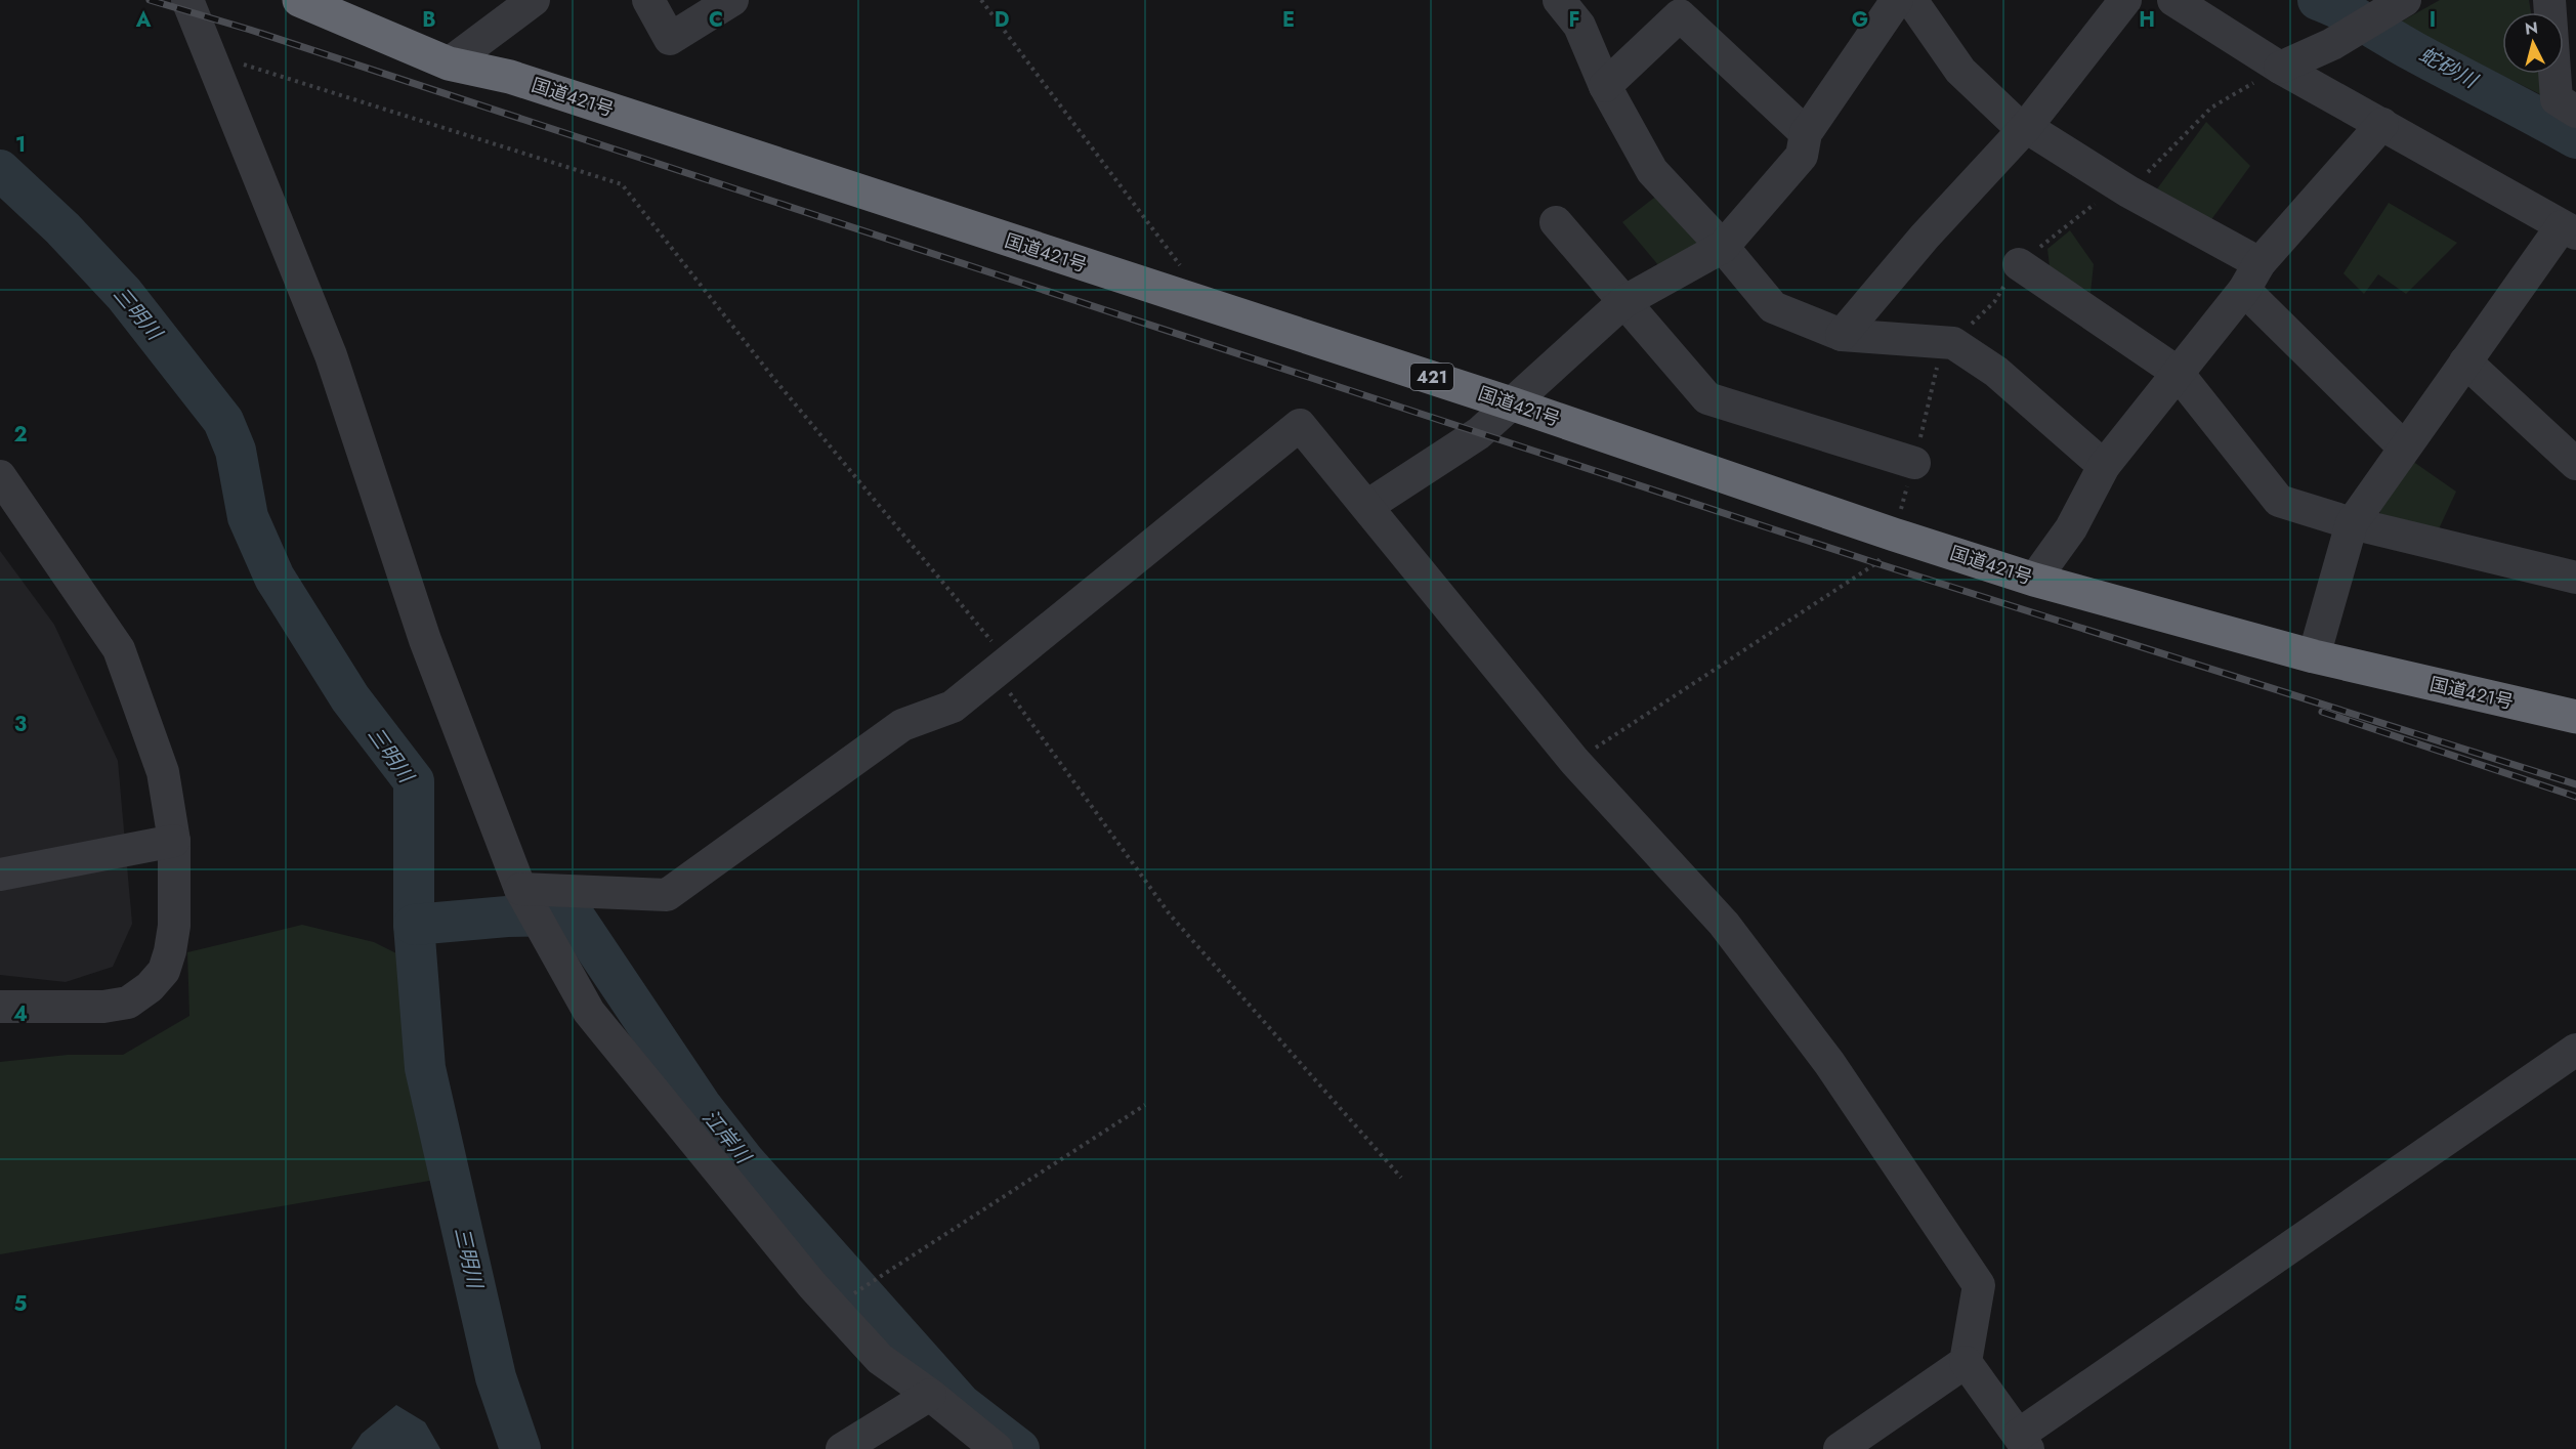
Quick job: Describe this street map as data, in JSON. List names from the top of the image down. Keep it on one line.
{"streets":{"highway":["国道421号","421"]},"water":["蛇砂川","三明川","江岸川"],"north":"top","grid":{"columns":["A","B","C","D","E","F","G","H","I"],"rows":["1","2","3","4","5"]}}
